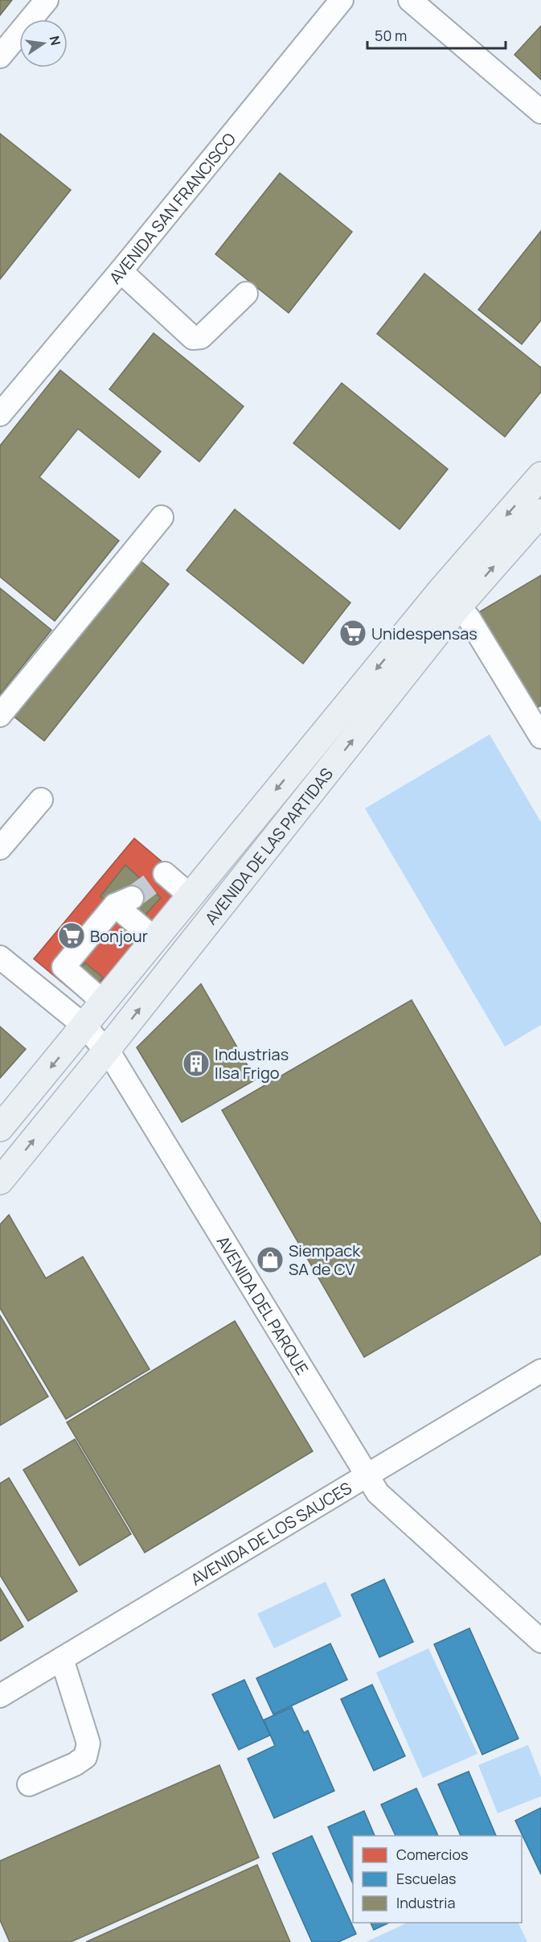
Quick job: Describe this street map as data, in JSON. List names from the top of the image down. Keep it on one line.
{"streets":{"main road":["AVENIDA DE LAS PARTIDAS"],"street":["AVENIDA SAN FRANCISCO","AVENIDA DEL PARQUE","AVENIDA DE LOS SAUCES"]},"crossings":[["AVENIDA DE LAS PARTIDAS","AVENIDA DEL PARQUE"],["AVENIDA DEL PARQUE","AVENIDA DE LOS SAUCES"]],"places":{"supermarket":["Unidespensas","Bonjour"],"building":["Industrias Ilsa Frigo"],"shop":["Siempack SA de CV"]},"legend":["Comercios","Escuelas","Industria"],"scale_bar":"50 m","north":"right"}
